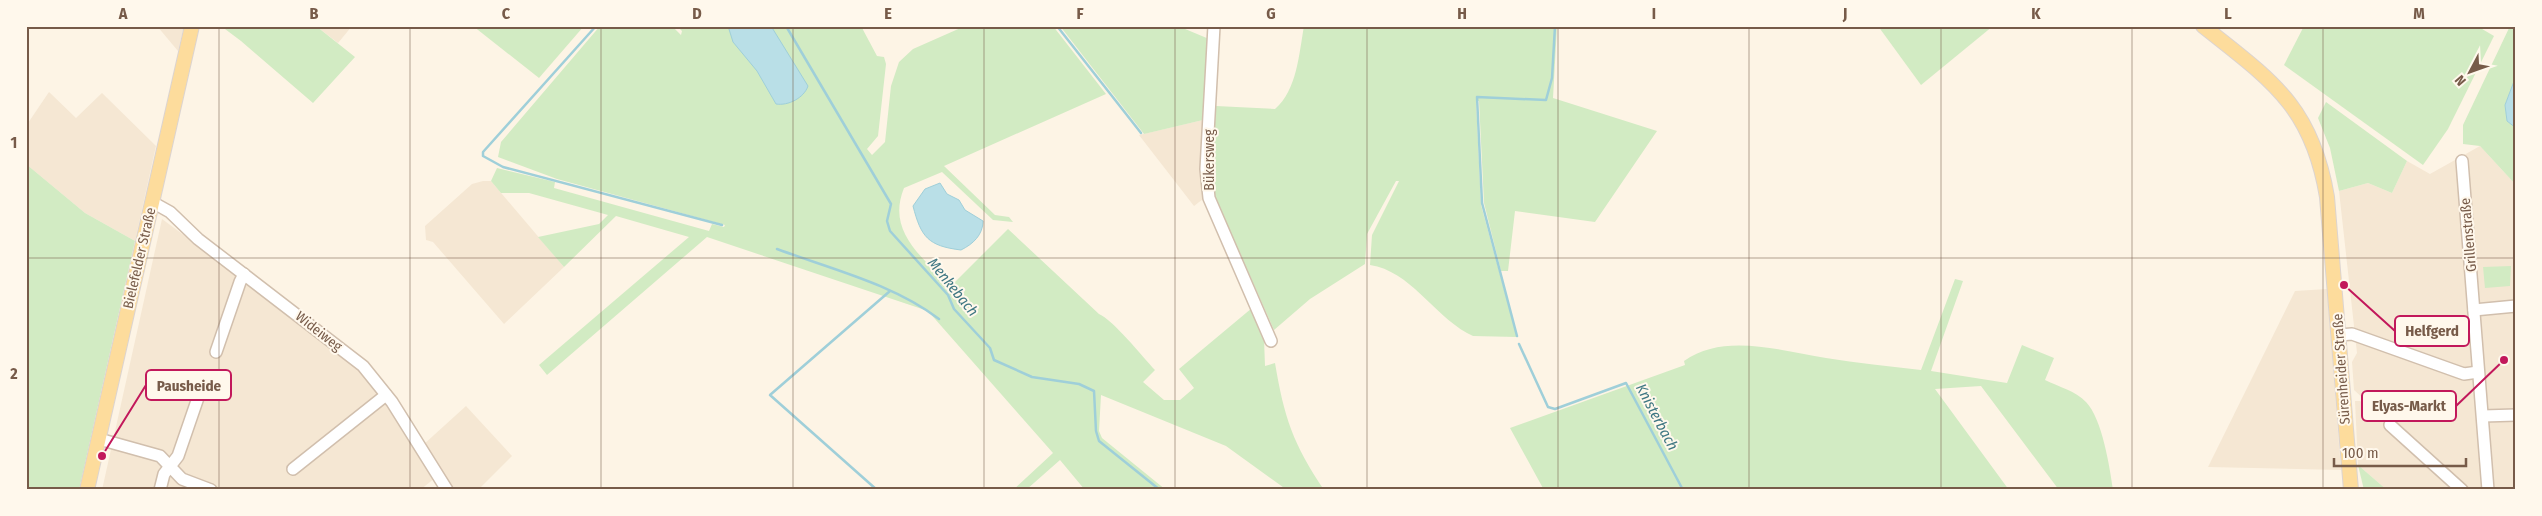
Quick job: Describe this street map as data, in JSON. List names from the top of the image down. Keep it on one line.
{"streets":{"main road":["Bielefelder Straße","Sürenheider Straße"],"street":["Bükersweg","Grillenstraße","Wideiweg"]},"crossings":[["Bielefelder Straße","Wideiweg"]],"water":["Menkebach","Knisterbach"],"places":["Helfgerd","Elyas-Markt","Pausheide"],"scale_bar":"100 m","north":"bottom left","grid":{"columns":["A","B","C","D","E","F","G","H","I","J","K","L","M"],"rows":["1","2"]}}
